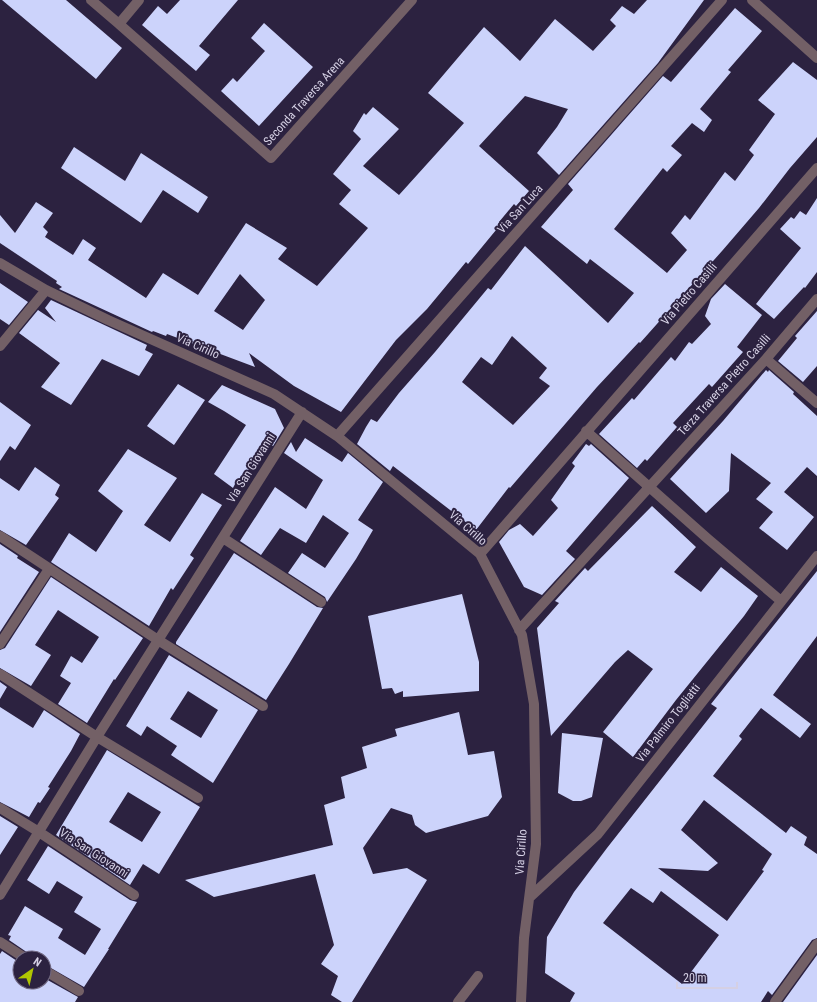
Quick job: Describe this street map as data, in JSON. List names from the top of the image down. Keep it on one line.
{"streets":{"street":["Seconda Traversa Arena","Via San Luca","Via Pietro Casilli","Via Cirillo","Terza Traversa Pietro Casilli","Via San Giovanni","Via Palmiro Togliatti"]},"crossings":[["Via San Luca","Via Cirillo"],["Via Pietro Casilli","Via Cirillo"],["Via Cirillo","Terza Traversa Pietro Casilli"],["Via Cirillo","Via San Giovanni"],["Via Cirillo","Via Palmiro Togliatti"]],"scale_bar":"20 m","north":"top right"}
